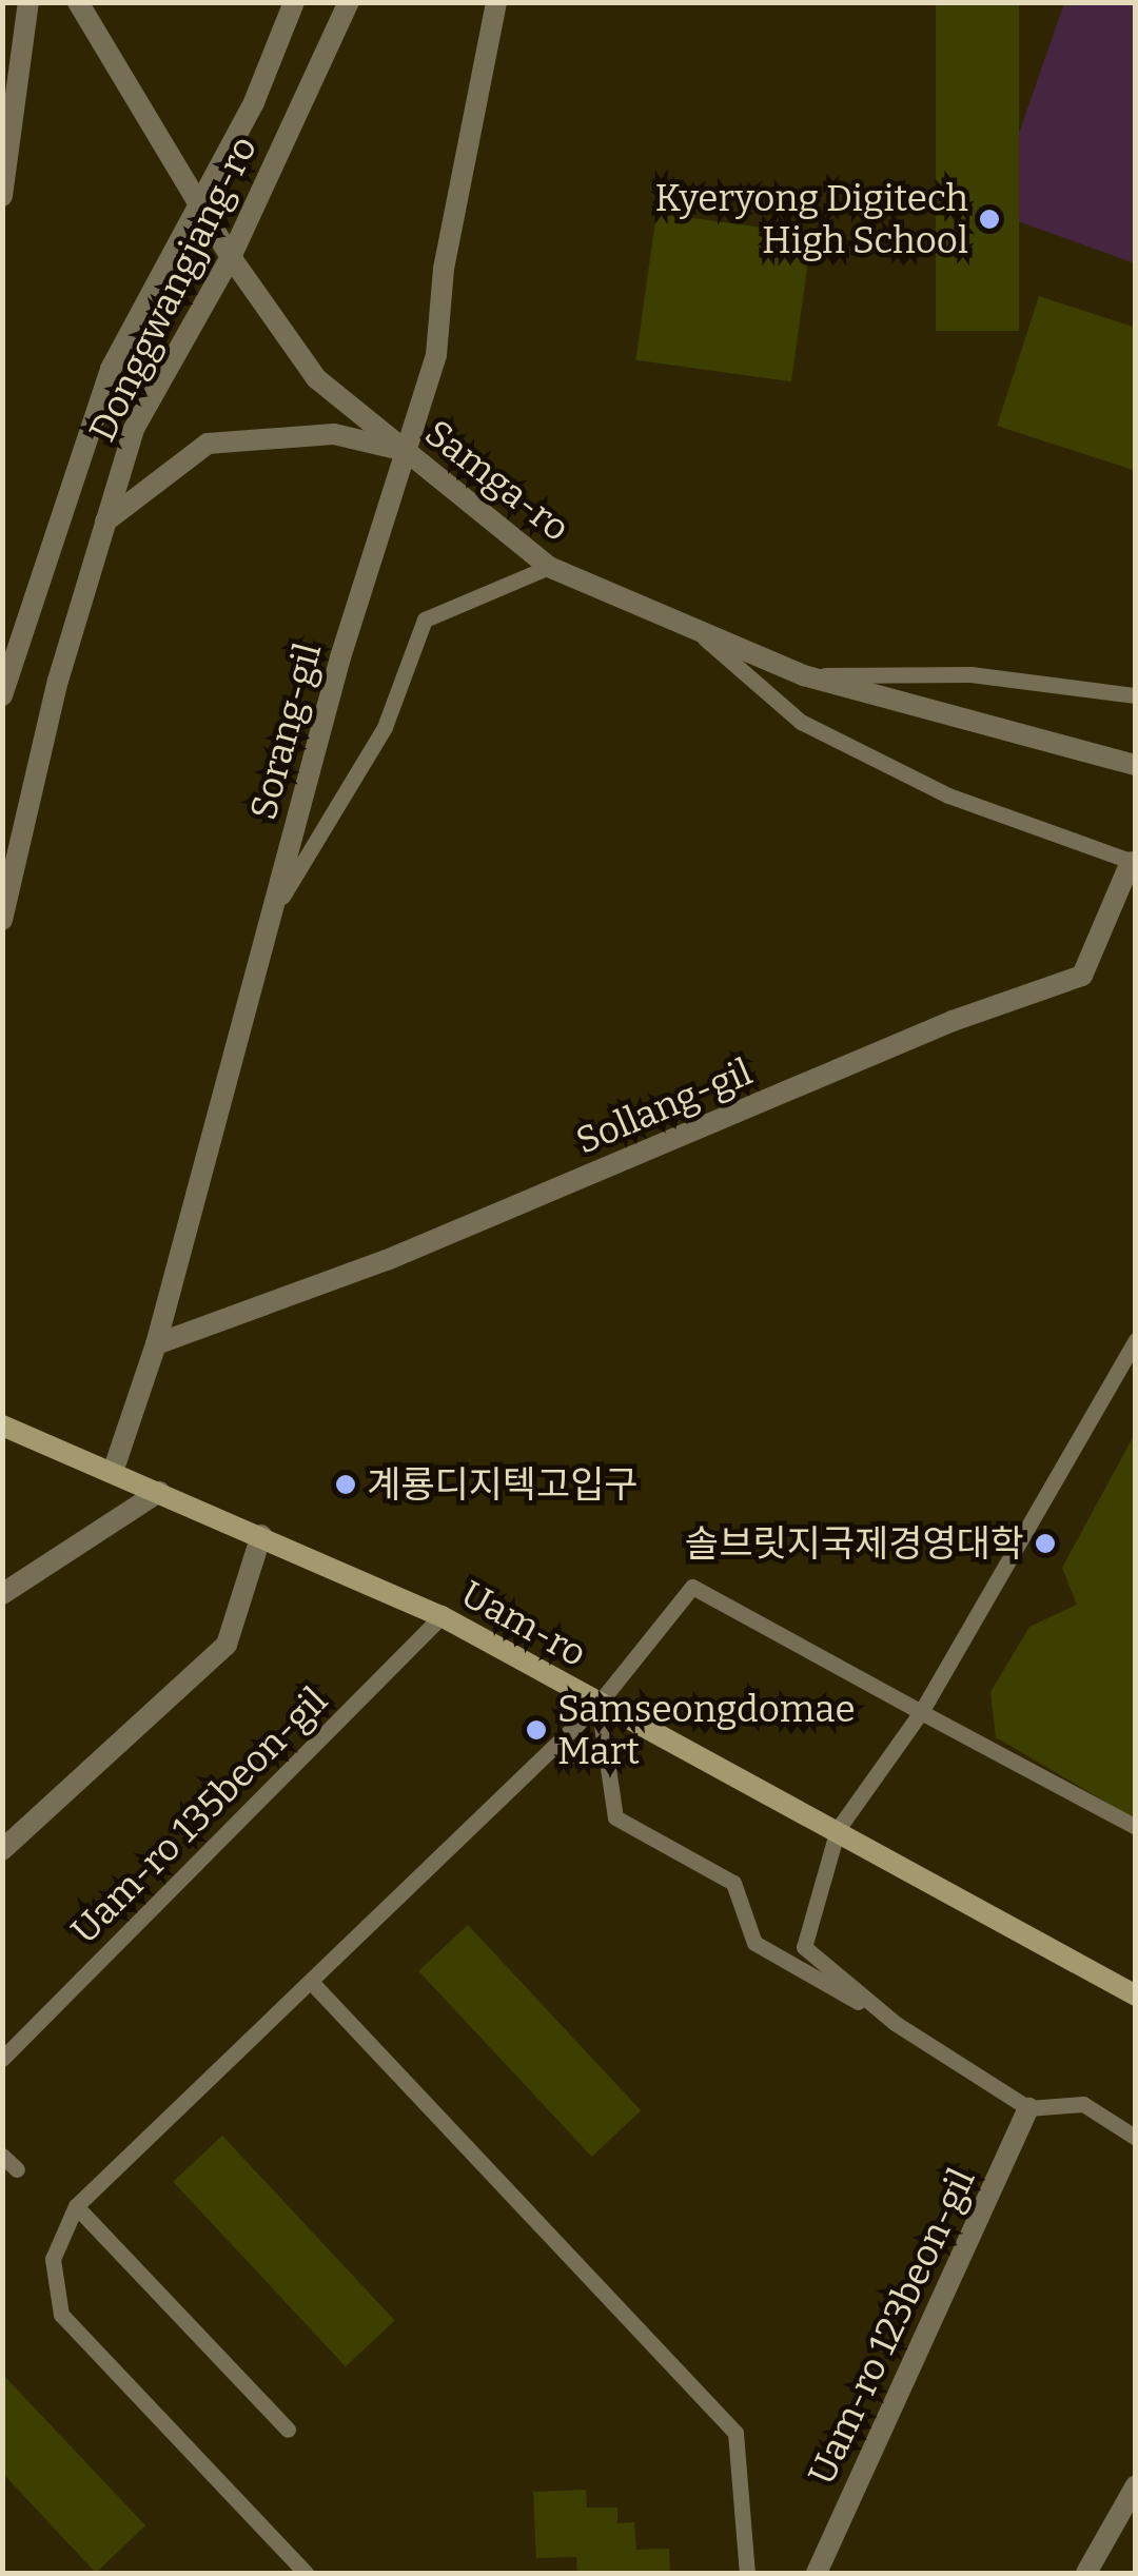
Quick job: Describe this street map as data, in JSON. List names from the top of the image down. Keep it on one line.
{"streets":{"main road":["Uam-ro"],"street":["Donggwangjang-ro","Samga-ro","Sorang-gil","Sollang-gil","Uam-ro 123beon-gil"],"lane":["Uam-ro 135beon-gil"]},"crossings":[["Donggwangjang-ro","Samga-ro"],["Samga-ro","Sorang-gil"],["Sorang-gil","Sollang-gil"],["Sorang-gil","Uam-ro"],["Uam-ro","Uam-ro 135beon-gil"]],"places":["Kyeryong Digitech High School","계룡디지텍고입구","솔브릿지국제경영대학","Samseongdomae Mart"]}
